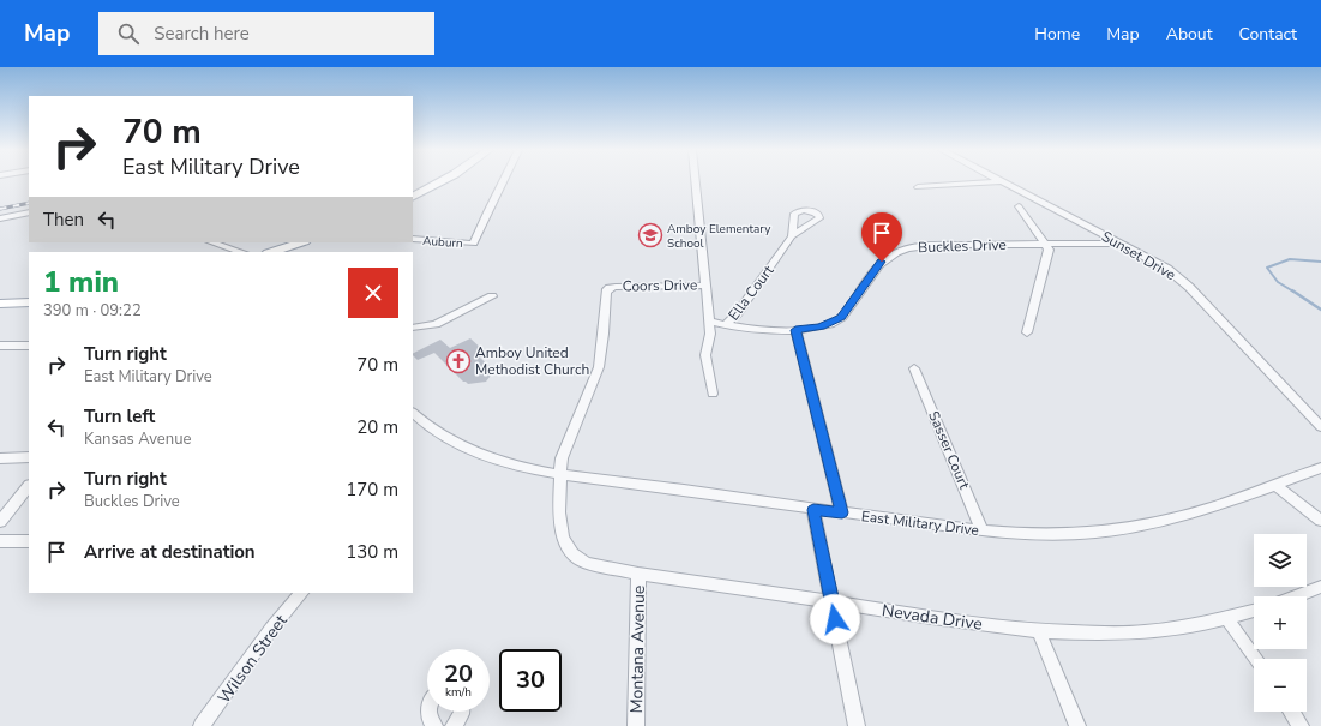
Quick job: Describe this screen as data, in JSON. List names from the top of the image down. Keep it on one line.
{"streets":{"street":["Auburn","Buckles Drive","Sunset Drive","Coors Drive","Ella Court","Sasser Court","East Military Drive","Nevada Drive","Montana Avenue","Wilson Street"]},"crossings":[["Buckles Drive","Sunset Drive"],["Buckles Drive","Ella Court"],["Coors Drive","East Military Drive"],["Coors Drive","Nevada Drive"],["Sasser Court","East Military Drive"],["East Military Drive","Nevada Drive"],["Nevada Drive","Montana Avenue"]],"places":{"school or university":["Amboy Elementary School"],"church":["Amboy United Methodist Church"]},"page":{"header":"Map","search":"Search here","nav":["Home","Map","About","Contact"],"turn":["70 m","East Military Drive"],"then":"Then","heading":["1 min","390 m · 09:22"],"list":[{"name":"Turn right","note":"East Military Drive","value":"70 m"},{"name":"Turn left","note":"Kansas Avenue","value":"20 m"},{"name":"Turn right","note":"Buckles Drive","value":"170 m"},{"name":"Arrive at destination","value":"130 m"}],"map_buttons":["+","−"],"speed":"20 km/h","limit":"30"}}
